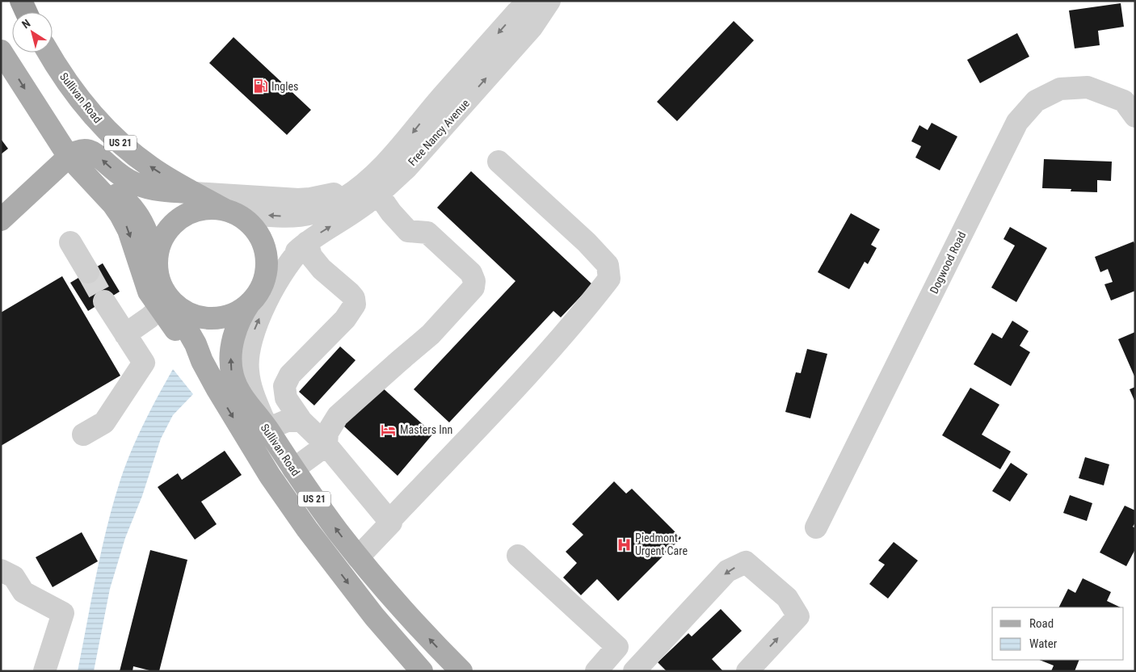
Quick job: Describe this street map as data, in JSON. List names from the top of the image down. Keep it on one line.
{"streets":{"main road":["Sullivan Road","US 21"],"street":["Free Nancy Avenue","Dogwood Road"]},"crossings":[["Sullivan Road","Free Nancy Avenue"],["Sullivan Road","US 21"],["Free Nancy Avenue","US 21"]],"places":{"fuel station":["Ingles"],"hotel":["Masters Inn"],"hospital":["Piedmont Urgent Care"]},"legend":["Road","Water"],"north":"top left"}
